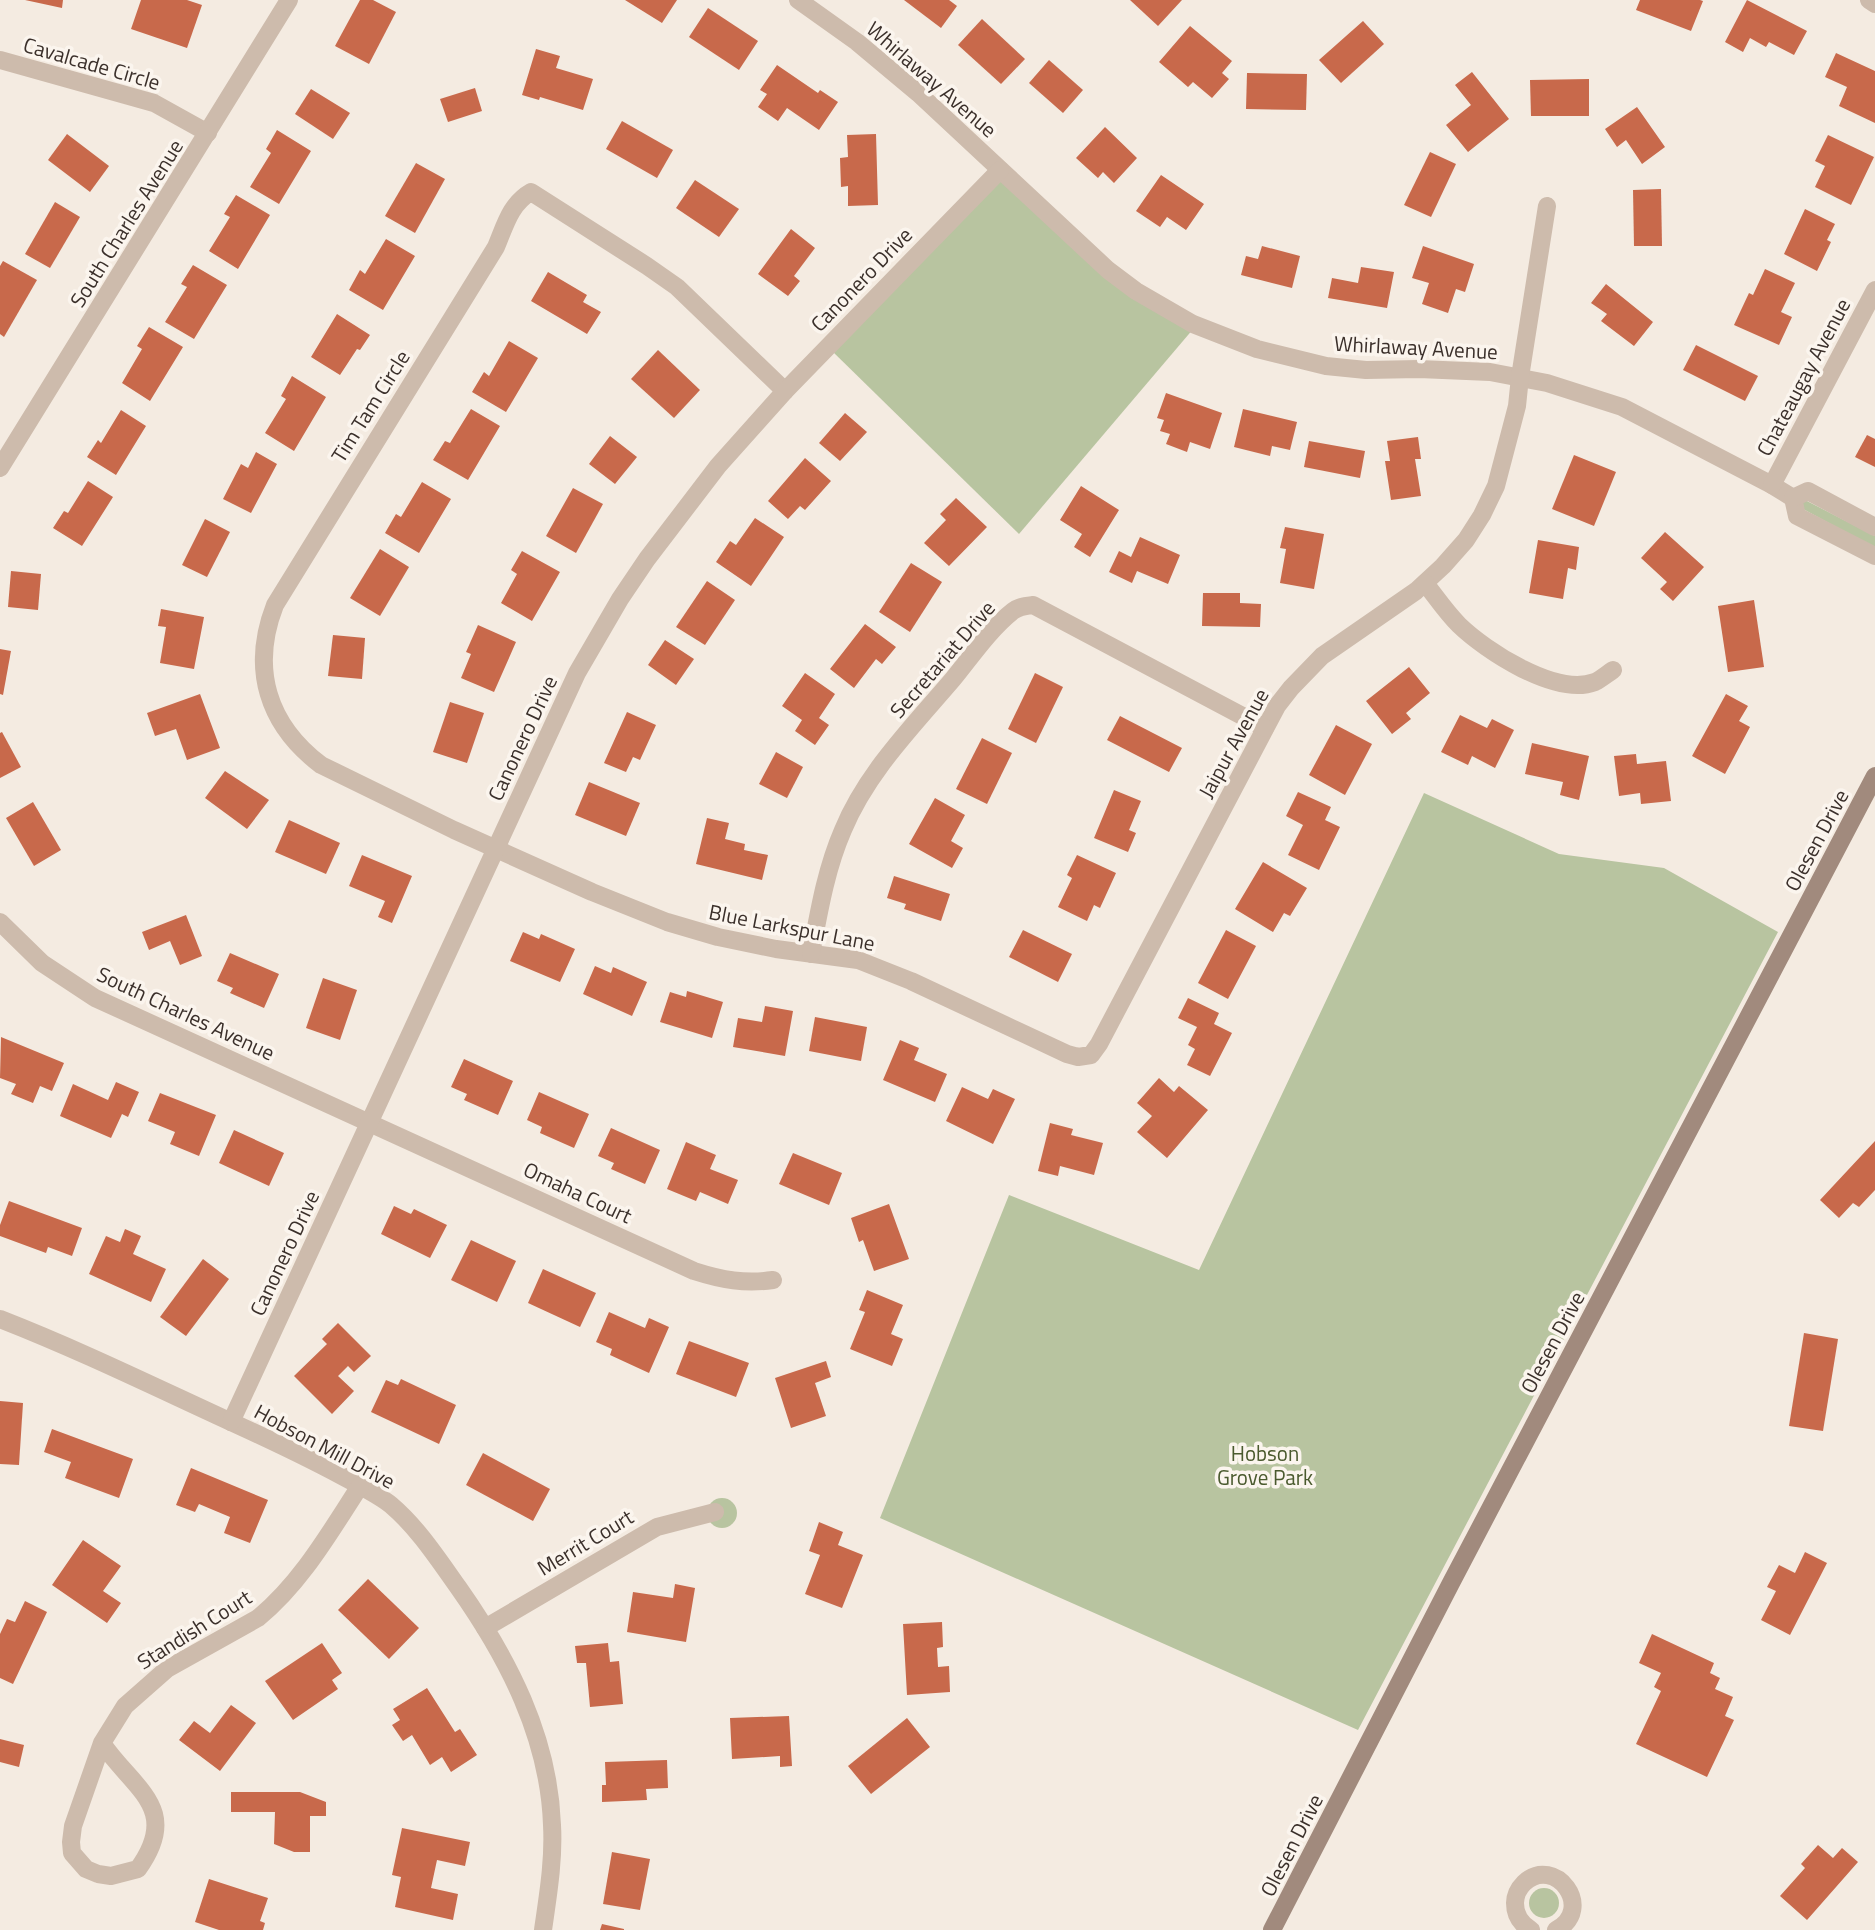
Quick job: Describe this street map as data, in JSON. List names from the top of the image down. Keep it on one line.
{"streets":{"street":["Cavalcade Circle","Whirlaway Avenue","South Charles Avenue","Canonero Drive","Chateaugay Avenue","Tim Tam Circle","Secretariat Drive","Jaipur Avenue","Olesen Drive","Blue Larkspur Lane","Omaha Court","Hobson Mill Drive","Merrit Court","Standish Court"]},"crossings":[["Cavalcade Circle","South Charles Avenue"],["Whirlaway Avenue","Canonero Drive"],["Whirlaway Avenue","Chateaugay Avenue"],["Whirlaway Avenue","Jaipur Avenue"],["South Charles Avenue","Canonero Drive"],["South Charles Avenue","Omaha Court"],["Canonero Drive","Tim Tam Circle"],["Canonero Drive","Blue Larkspur Lane"],["Canonero Drive","Omaha Court"],["Canonero Drive","Hobson Mill Drive"],["Tim Tam Circle","Blue Larkspur Lane"],["Secretariat Drive","Jaipur Avenue"],["Secretariat Drive","Blue Larkspur Lane"],["Jaipur Avenue","Blue Larkspur Lane"],["Hobson Mill Drive","Merrit Court"],["Hobson Mill Drive","Standish Court"]],"parks":["Hobson Grove Park"]}
